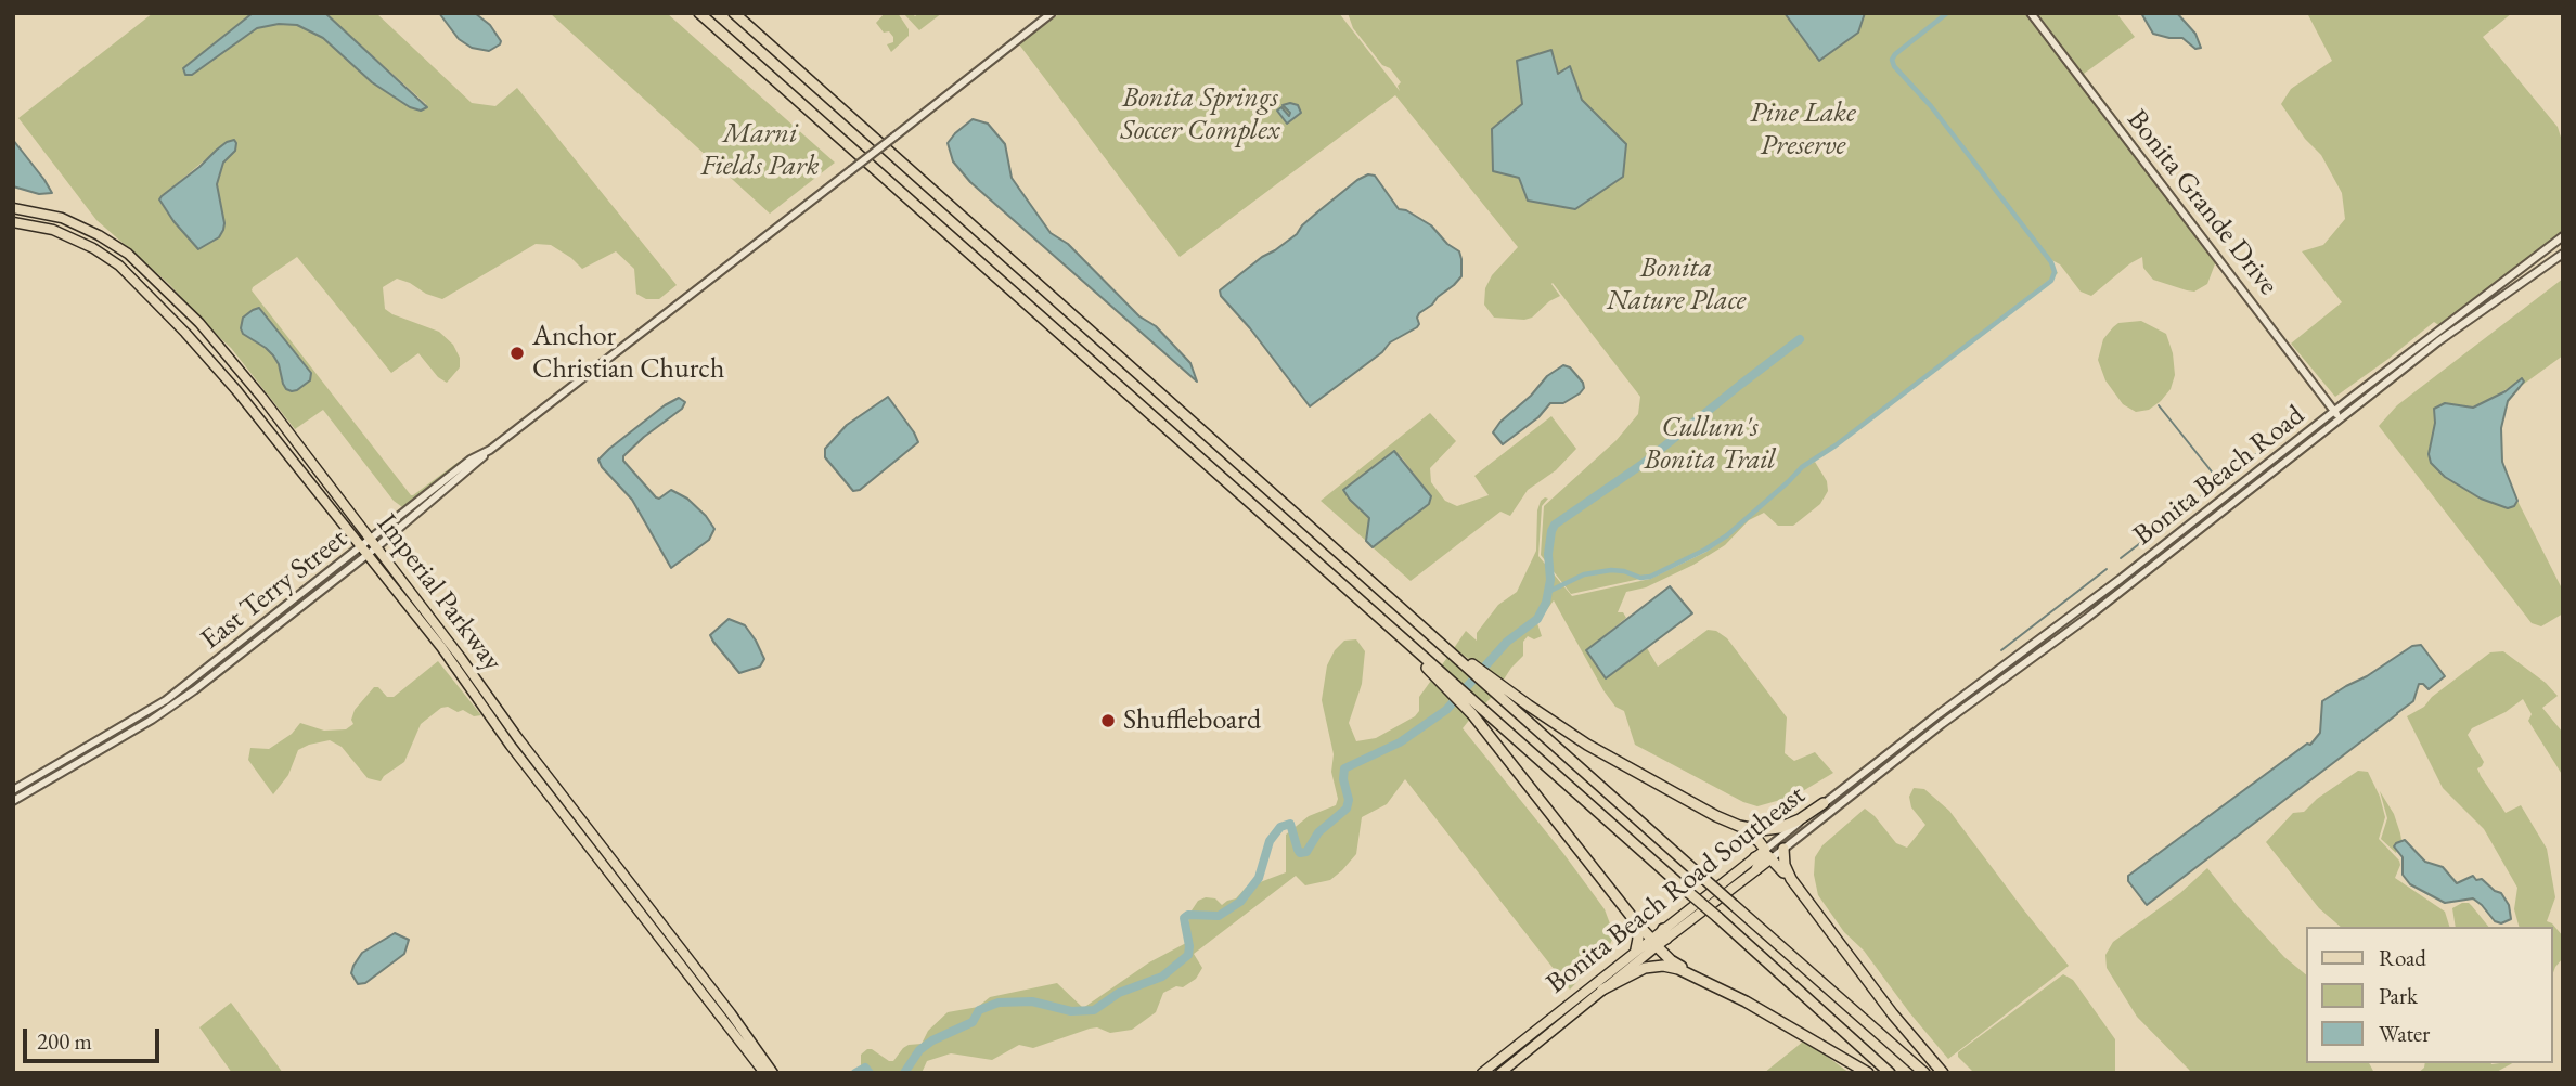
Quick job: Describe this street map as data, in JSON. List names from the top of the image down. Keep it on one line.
{"streets":{"main road":["Imperial Parkway","Bonita Beach Road Southeast"],"street":["Bonita Grande Drive","Bonita Beach Road","East Terry Street"]},"crossings":[["Bonita Grande Drive","Bonita Beach Road"],["Bonita Beach Road","Bonita Beach Road Southeast"],["East Terry Street","Imperial Parkway"]],"parks":["Bonita Springs Soccer Complex","Pine Lake Preserve","Marni Fields Park","Bonita Nature Place","Cullum's Bonita Trail"],"places":["Anchor Christian Church","Shuffleboard"],"legend":["Road","Park","Water"],"scale_bar":"200 m"}
